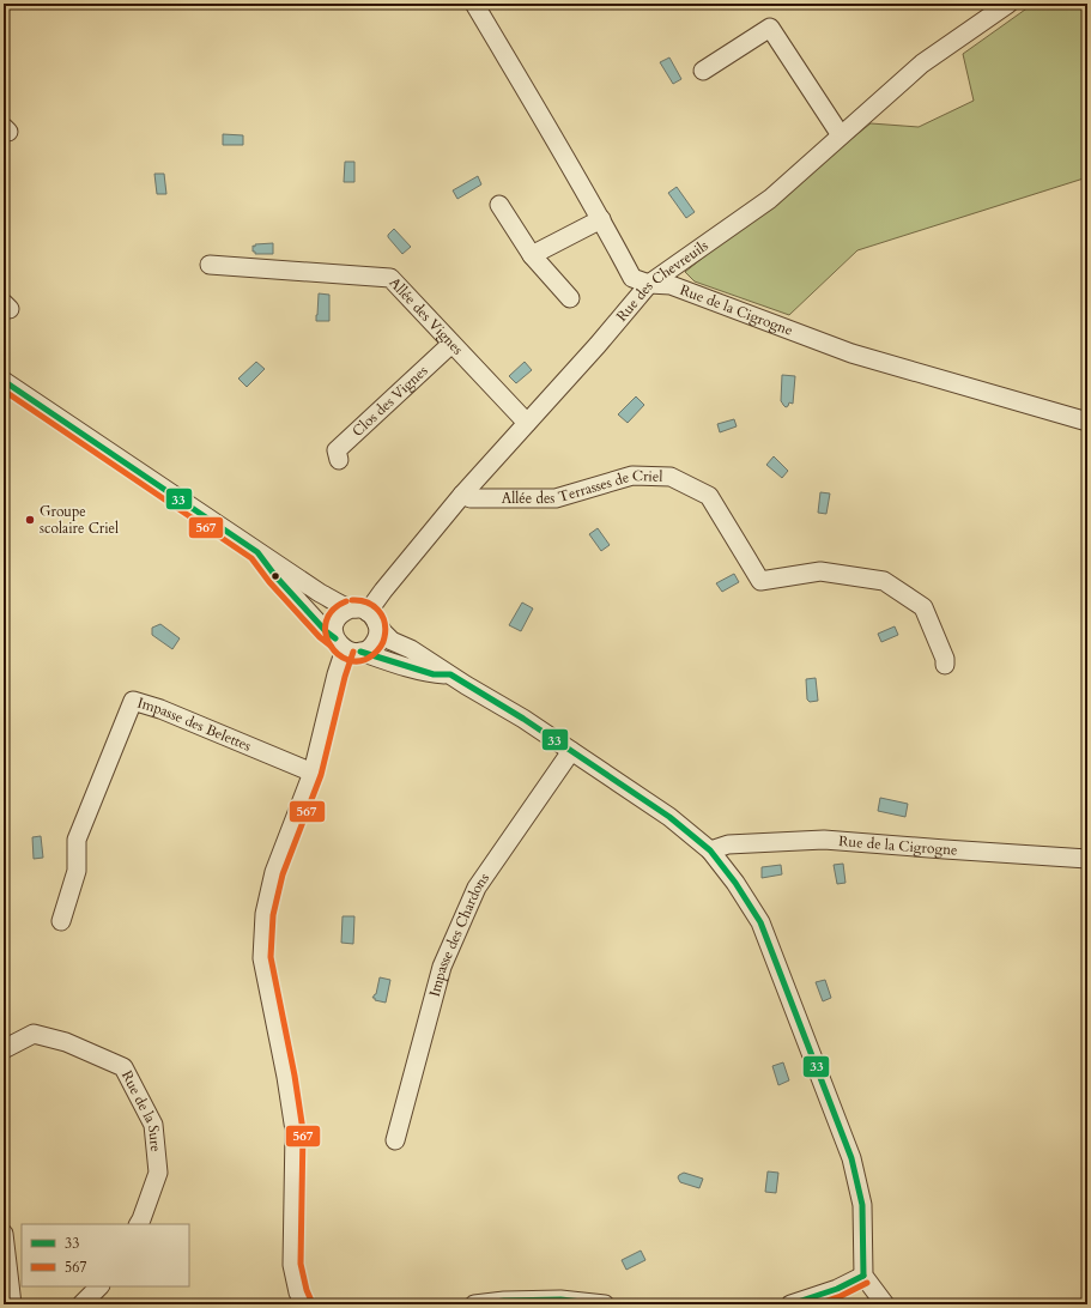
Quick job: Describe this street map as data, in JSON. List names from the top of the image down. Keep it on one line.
{"streets":{"street":["Rue des Chevreuils","Rue de la Cigrogne","Allée des Vignes","Clos des Vignes","Allée des Terrasses de Criel","Impasse des Belettes","Impasse des Chardons","Rue de la Sure"]},"crossings":[["Rue des Chevreuils","Rue de la Cigrogne"],["Rue des Chevreuils","Allée des Vignes"],["Rue des Chevreuils","Allée des Terrasses de Criel"],["Allée des Vignes","Clos des Vignes"]],"places":["Groupe scolaire Criel"],"lines":["transit line 33","transit line 567"],"legend":["33","567"]}
